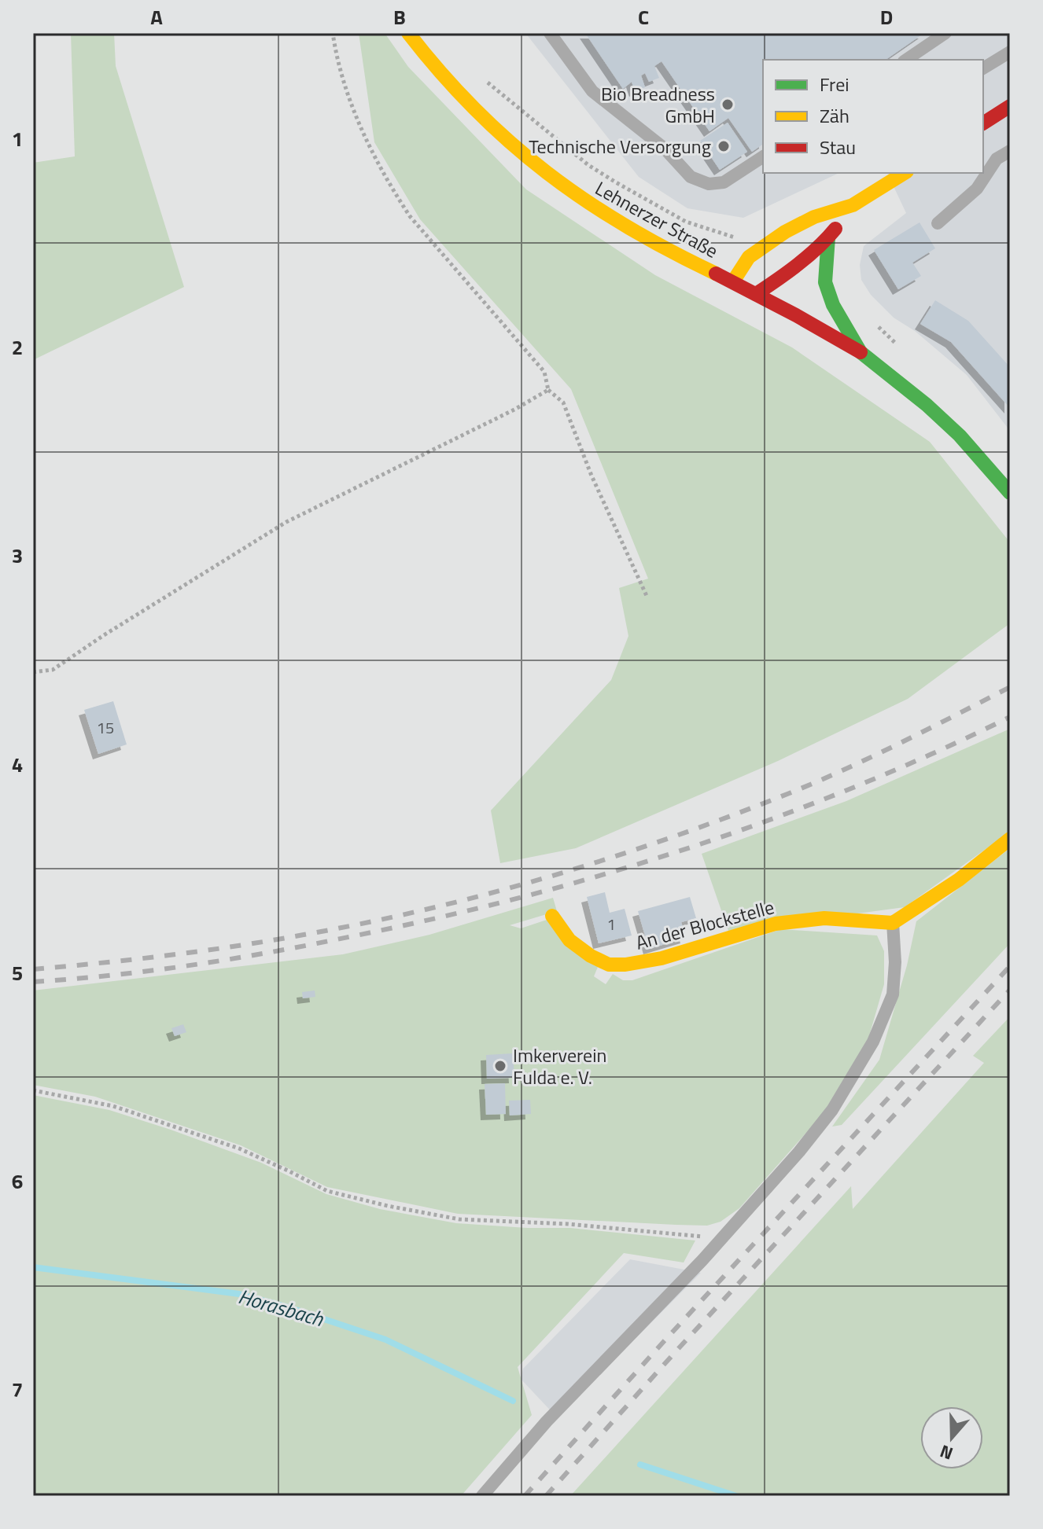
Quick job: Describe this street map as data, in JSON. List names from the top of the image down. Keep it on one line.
{"streets":{"street":["Lehnerzer Straße","An der Blockstelle"]},"water":["Horasbach"],"places":["Bio Breadness GmbH","Technische Versorgung","Imkerverein Fulda e. V."],"house_numbers":["15","1"],"legend":["Frei","Zäh","Stau"],"north":"bottom","grid":{"columns":["A","B","C","D"],"rows":["1","2","3","4","5","6","7"]}}
